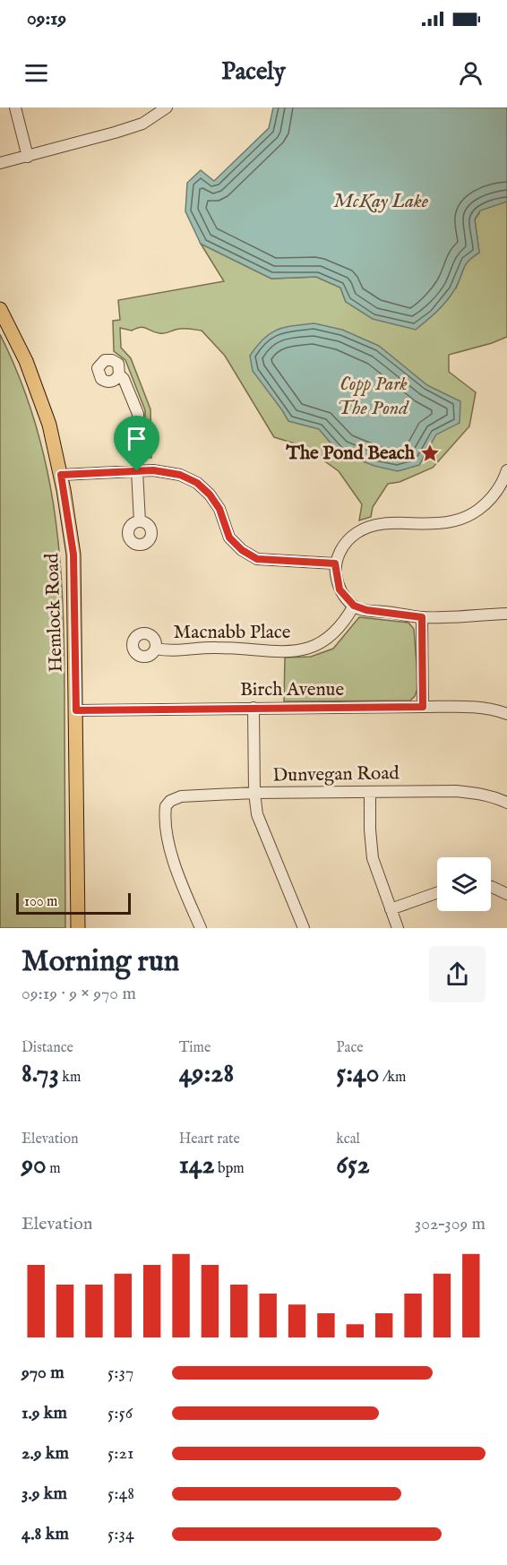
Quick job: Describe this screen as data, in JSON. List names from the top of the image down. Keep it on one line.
{"streets":{"main road":["Hemlock Road"],"street":["Macnabb Place","Birch Avenue","Dunvegan Road"]},"crossings":[["Hemlock Road","Birch Avenue"]],"water":["McKay Lake","The Pond"],"parks":["Copp Park"],"places":{"place":["The Pond Beach"]},"scale_bar":"100 m","page":{"status":"09:19","header":"Pacely","scale":"100 m","heading":["Morning run","09:19 · 9 × 970 m"],"stats":[["Distance","8.73 km"],["Time","49:28"],["Pace","5:40 /km"],["Elevation","90 m"],["Heart rate","142 bpm"],["kcal","652"]],"chart":["Elevation","302–309 m"],"list":[{"name":"970 m","note":"5:37"},{"name":"1.9 km","note":"5:56"},{"name":"2.9 km","note":"5:21"},{"name":"3.9 km","note":"5:48"},{"name":"4.8 km","note":"5:34"}]}}
